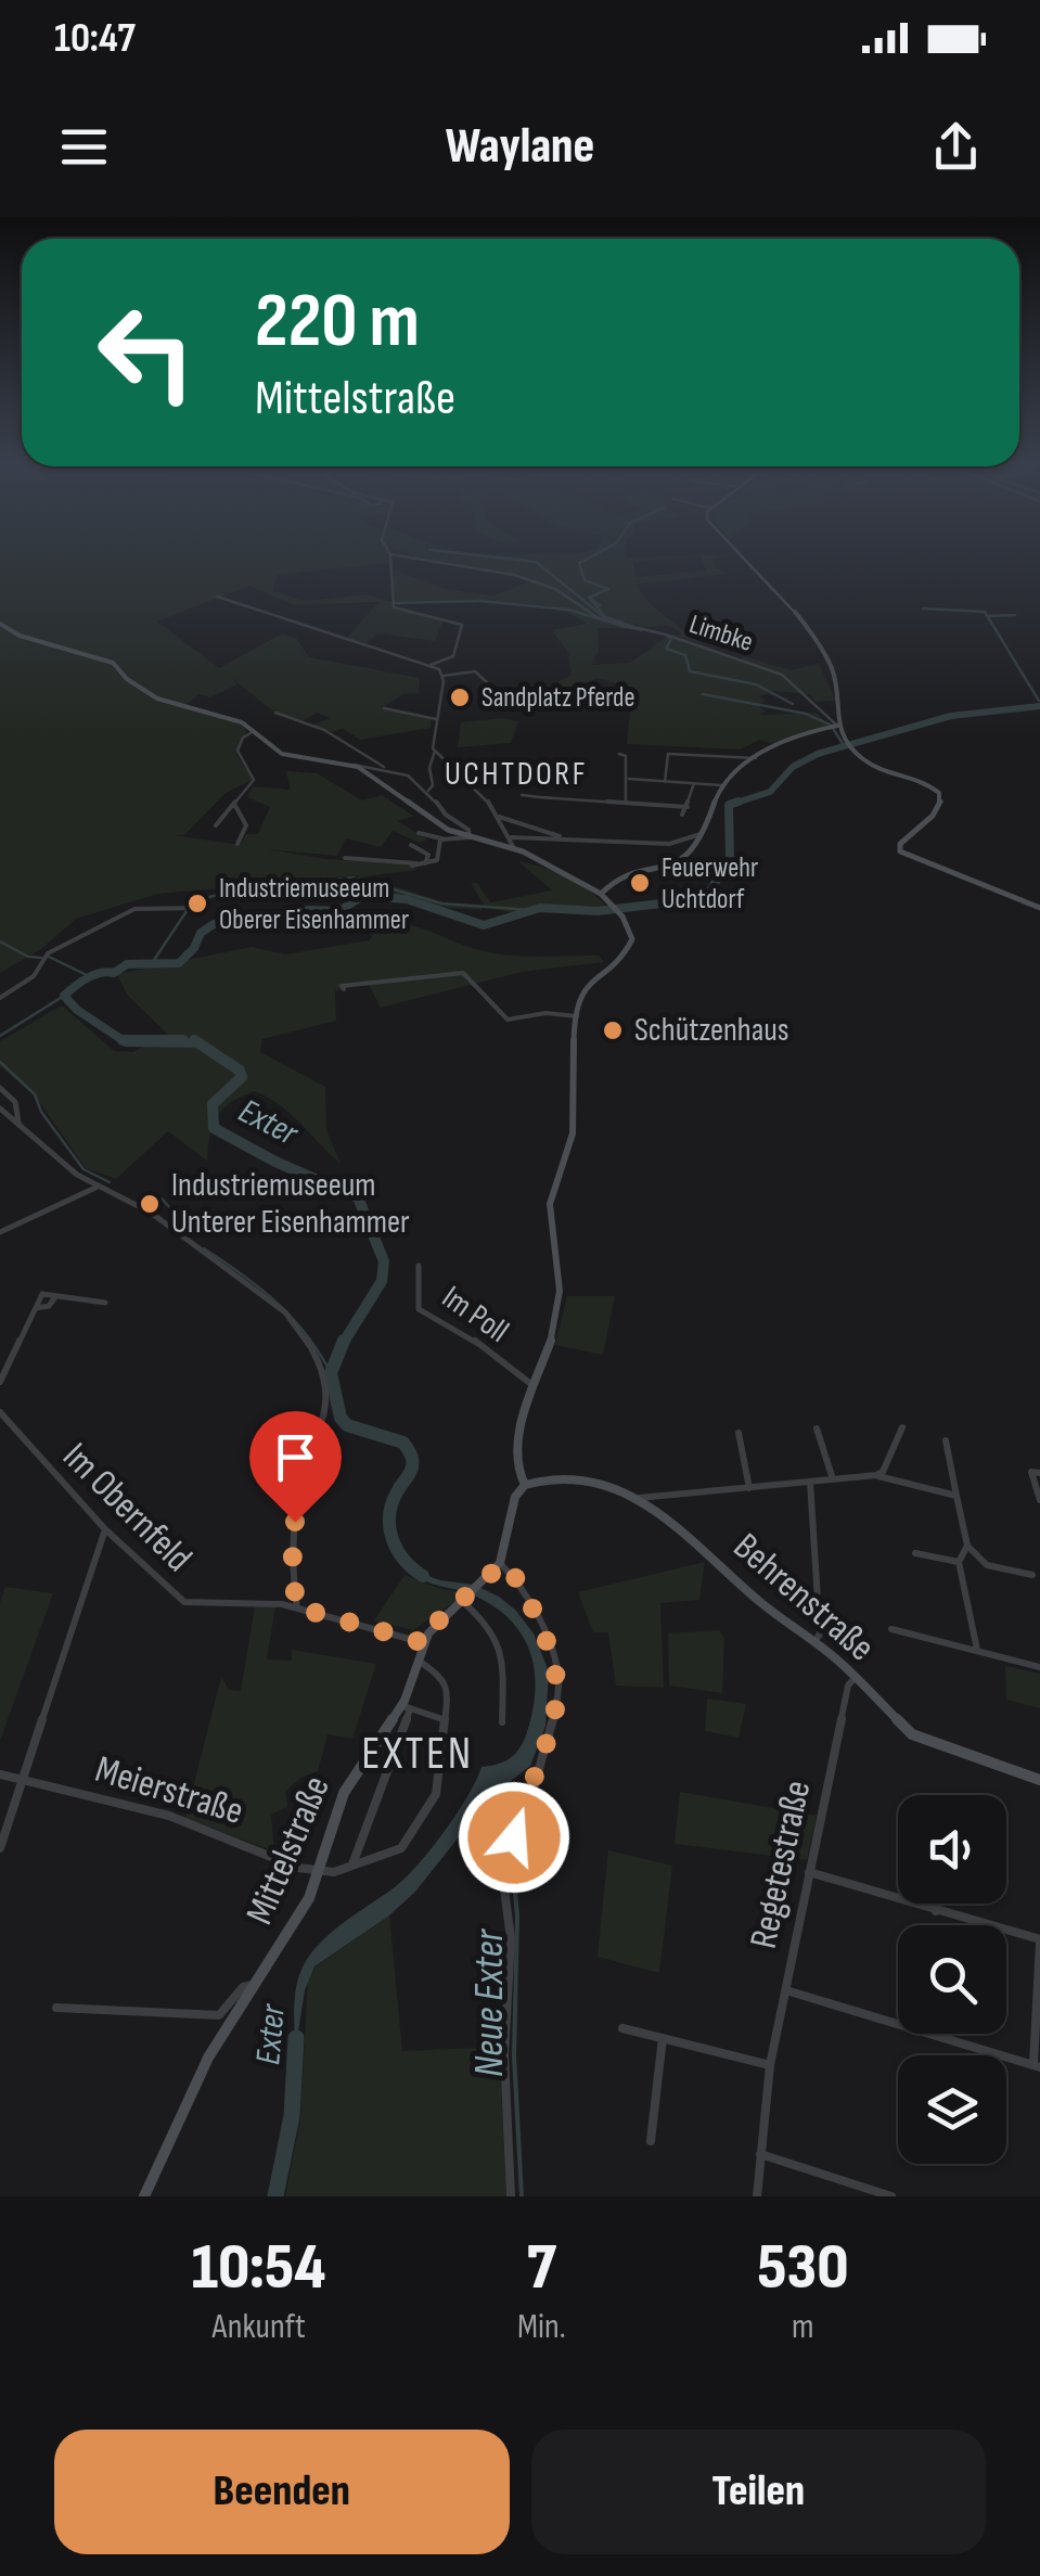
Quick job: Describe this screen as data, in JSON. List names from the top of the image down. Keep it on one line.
{"streets":{"street":["Limbke","Im Poll","Im Obernfeld","Behrenstraße","Meierstraße","Mittelstraße","Regetestraße"]},"crossings":[["Im Obernfeld","Mittelstraße"],["Behrenstraße","Mittelstraße"],["Behrenstraße","Regetestraße"],["Meierstraße","Mittelstraße"]],"districts":["UCHTDORF","EXTEN"],"water":["Exter","Neue Exter"],"places":["Sandplatz Pferde","Feuerwehr Uchtdorf","Industriemuseeum Oberer Eisenhammer","Schützenhaus","Industriemuseeum Unterer Eisenhammer"],"page":{"status":"10:47","header":"Waylane","turn":["220 m","Mittelstraße"],"eta":["10:54","Ankunft","7","Min.","530","m"],"buttons":["Beenden","Teilen"]}}
